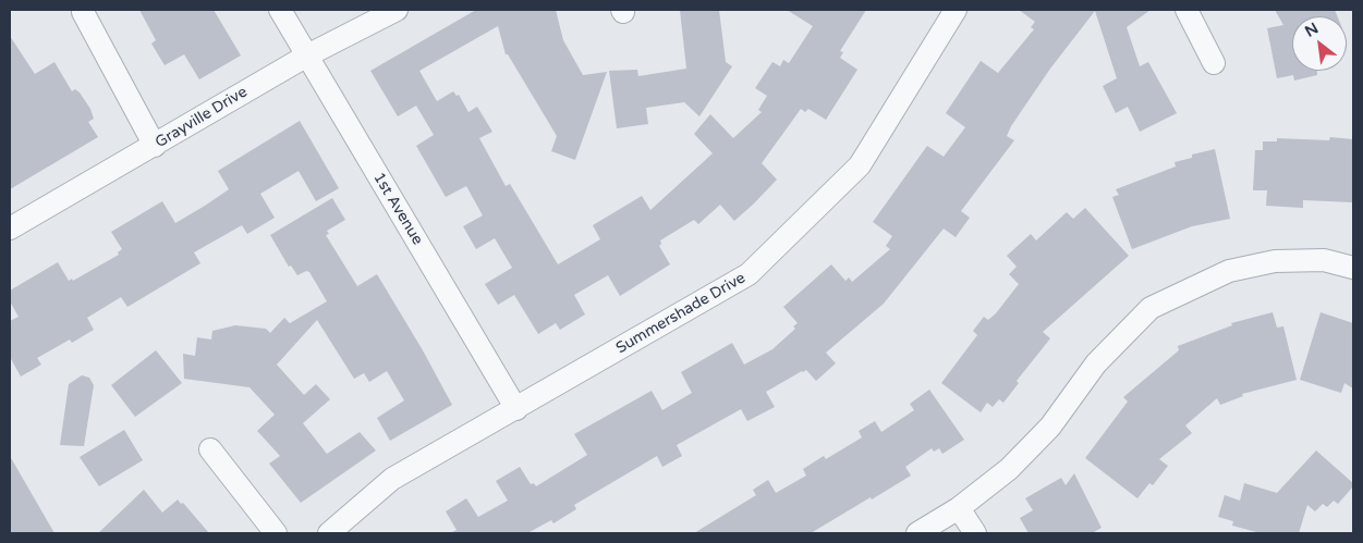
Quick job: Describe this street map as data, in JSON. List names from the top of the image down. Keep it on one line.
{"streets":{"street":["Grayville Drive","1st Avenue","Summershade Drive"]},"crossings":[["Grayville Drive","1st Avenue"],["1st Avenue","Summershade Drive"]],"north":"top left"}
